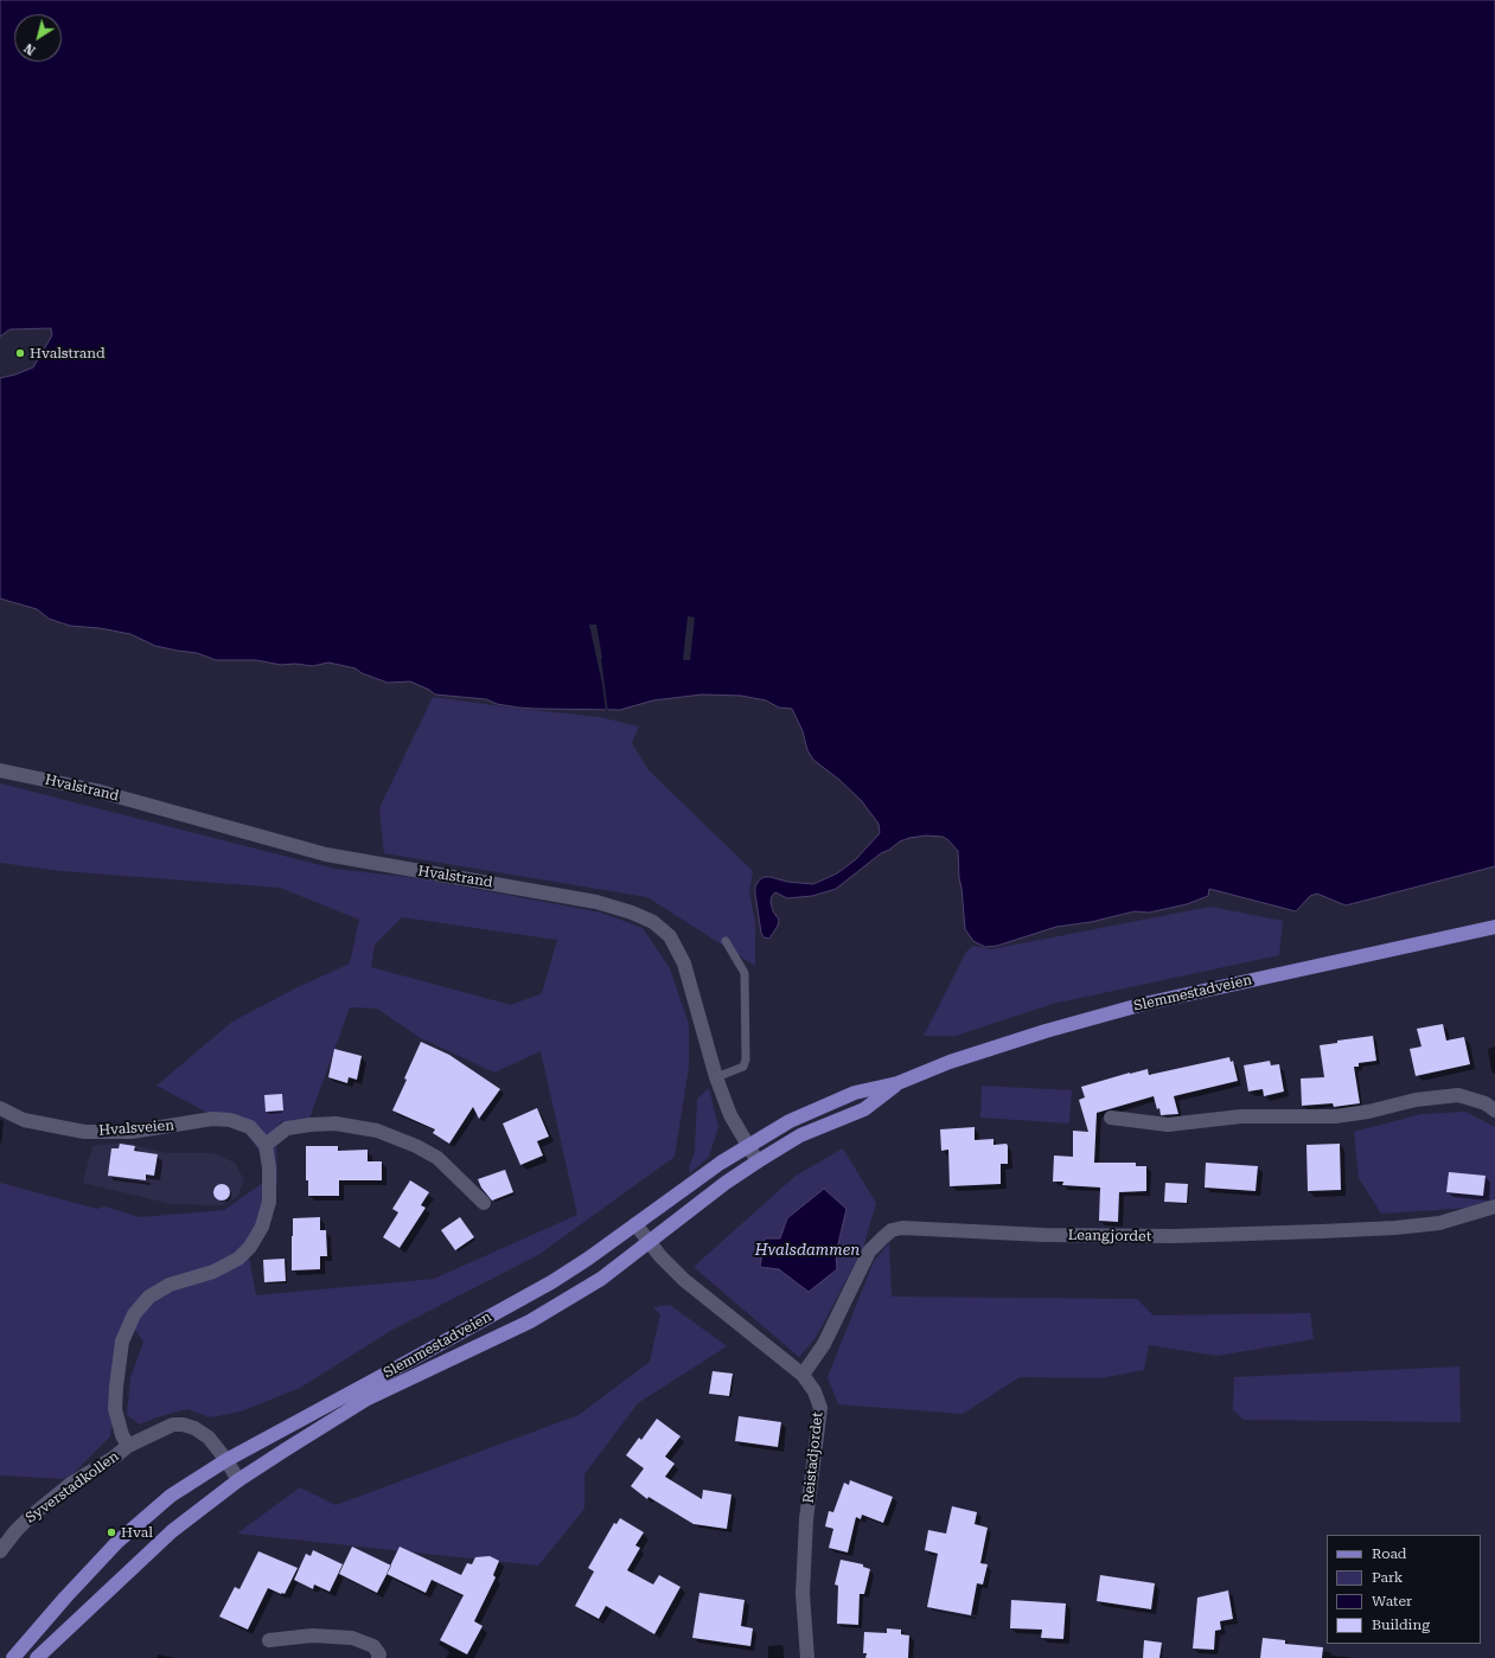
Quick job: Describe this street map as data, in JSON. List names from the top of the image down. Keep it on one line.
{"streets":{"main road":["Slemmestadveien"],"street":["Hvalstrand","Hvalsveien","Leangjordet","Reistadjordet","Syverstadkollen"]},"crossings":[["Hvalstrand","Slemmestadveien"],["Slemmestadveien","Reistadjordet"],["Leangjordet","Reistadjordet"]],"water":["Hvalsdammen"],"places":["Hvalstrand","Hval"],"legend":["Road","Park","Water","Building"],"north":"bottom left"}
